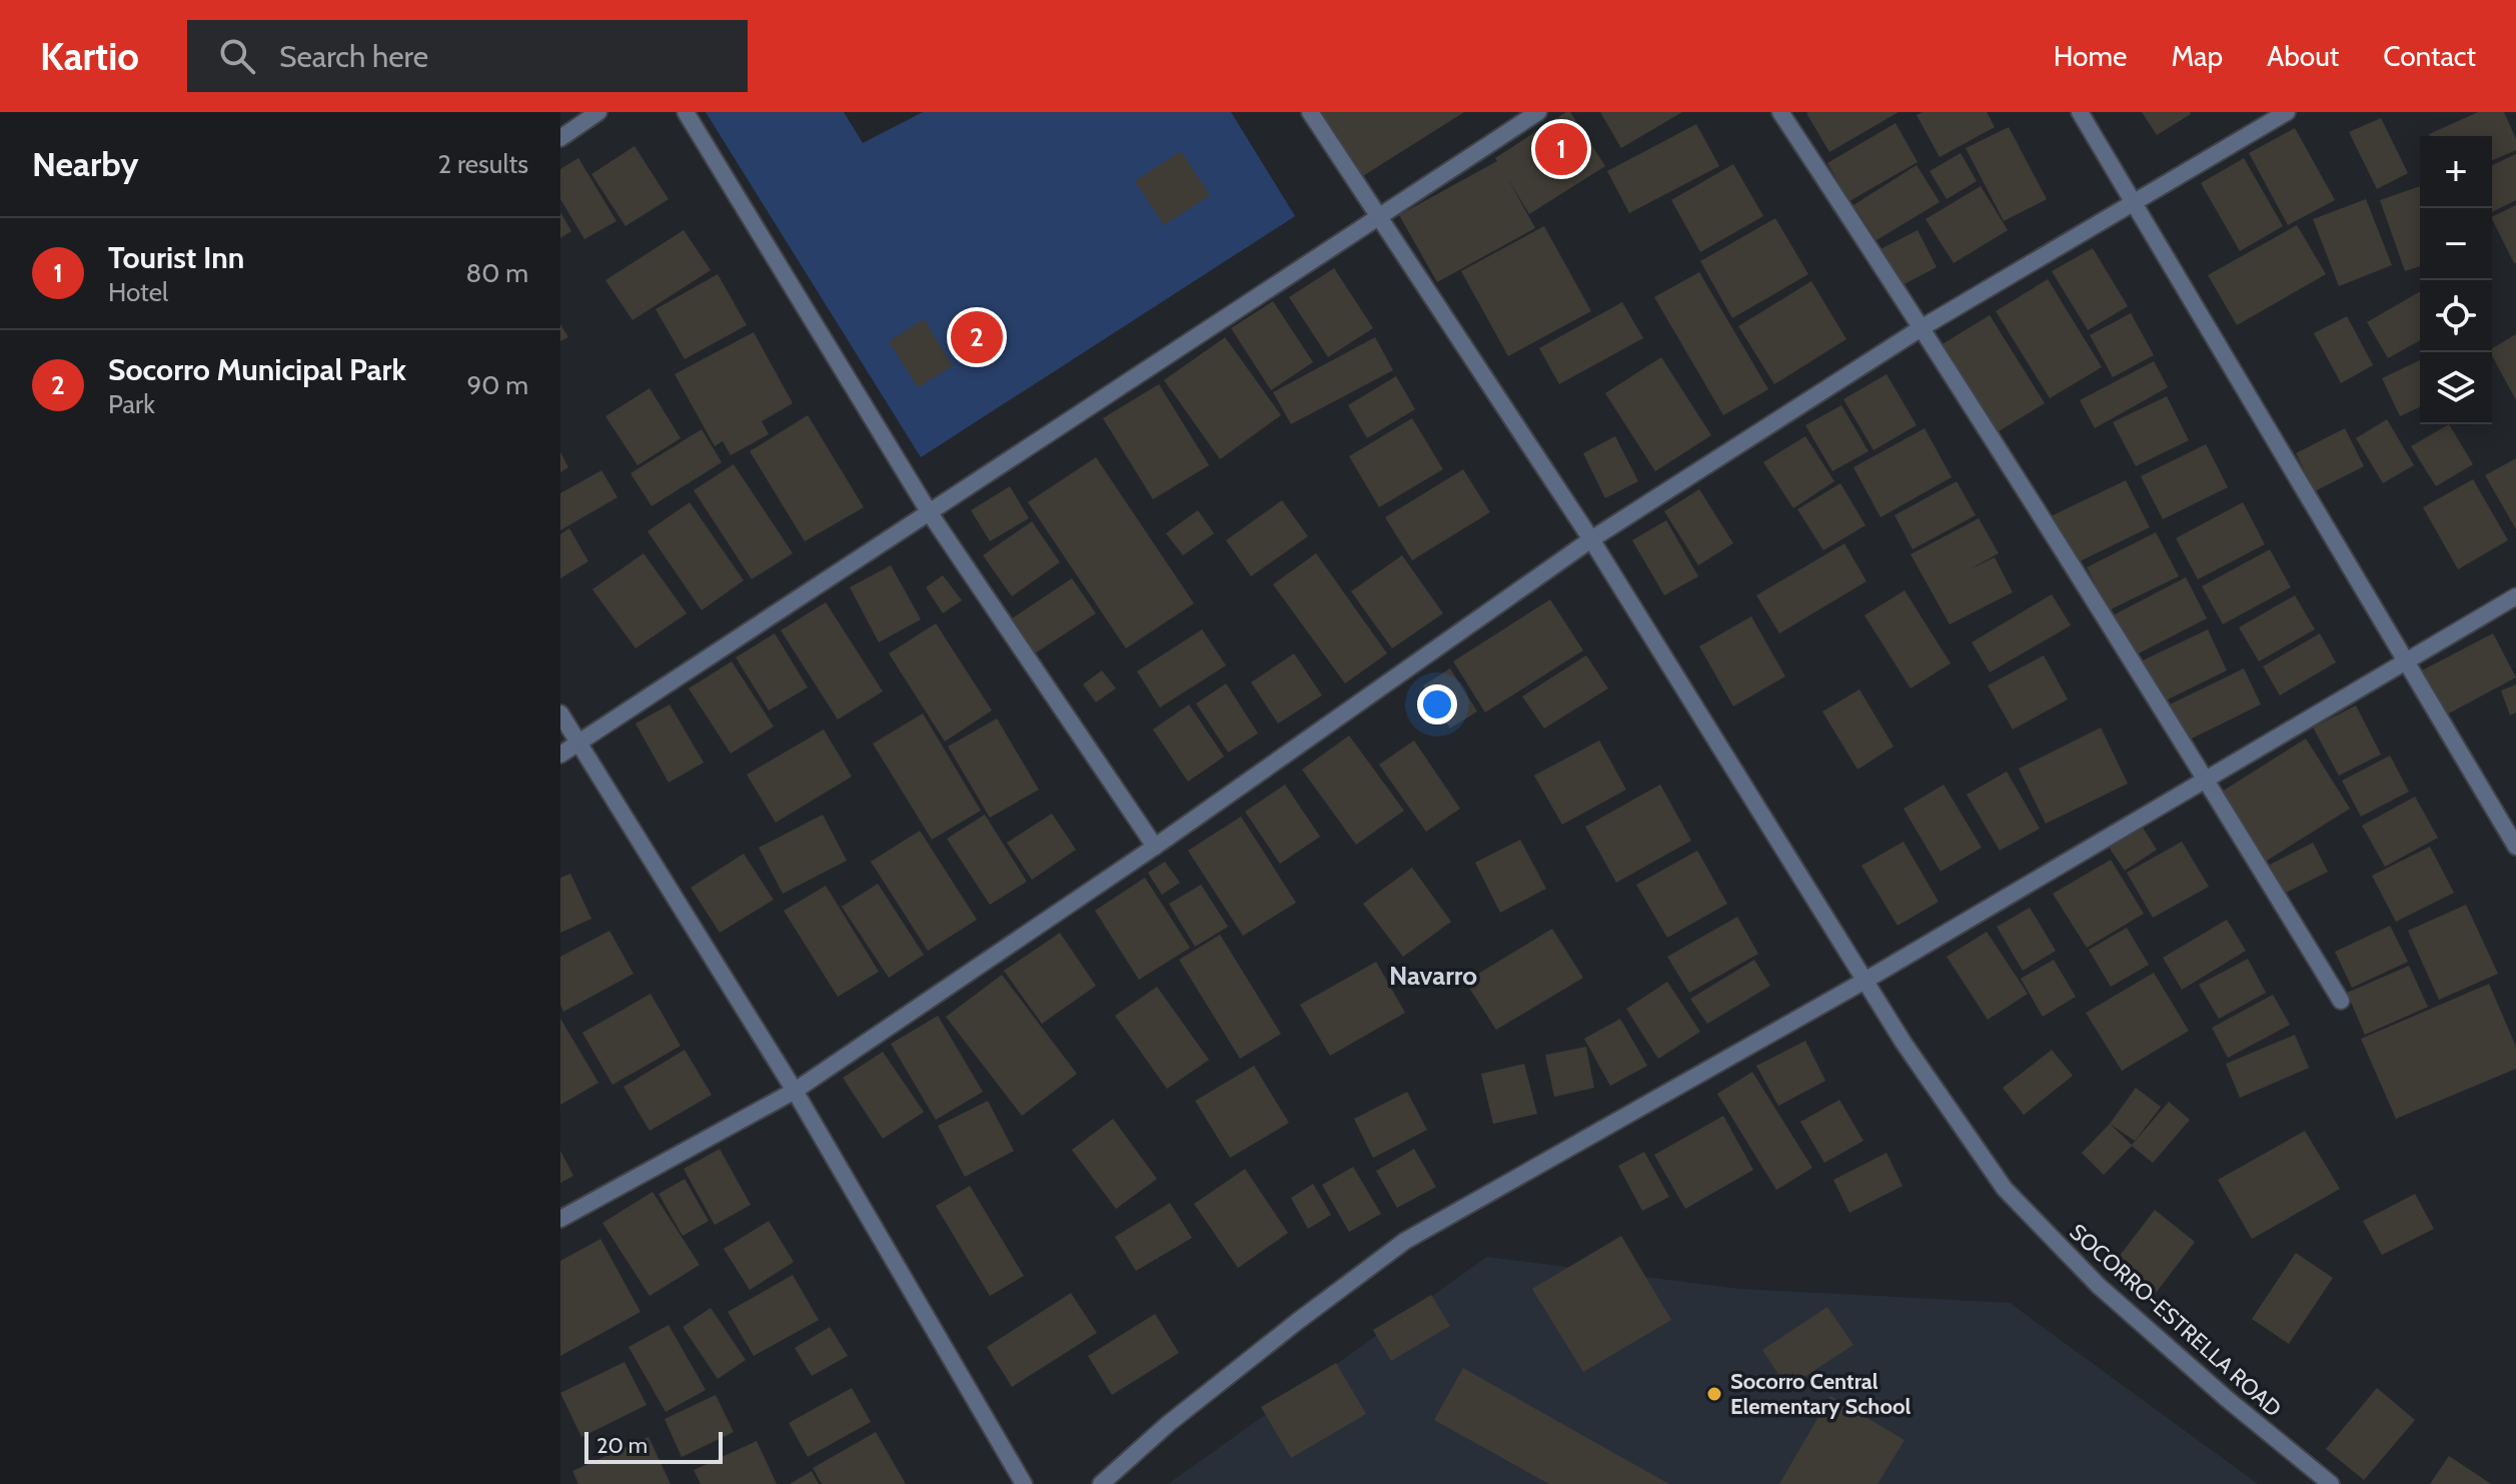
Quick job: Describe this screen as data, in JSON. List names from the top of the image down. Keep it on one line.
{"streets":{"street":["SOCORRO-ESTRELLA ROAD"]},"districts":["Navarro"],"places":["Socorro Central Elementary School"],"scale_bar":"20 m","page":{"header":"Kartio","search":"Search here","nav":["Home","Map","About","Contact"],"heading":["Nearby","2 results"],"pins":["1","2"],"map_buttons":["+","−"],"list":[{"mark":"1","name":"Tourist Inn","note":"Hotel","value":"80 m"},{"mark":"2","name":"Socorro Municipal Park","note":"Park","value":"90 m"}],"scale":"20 m"}}
